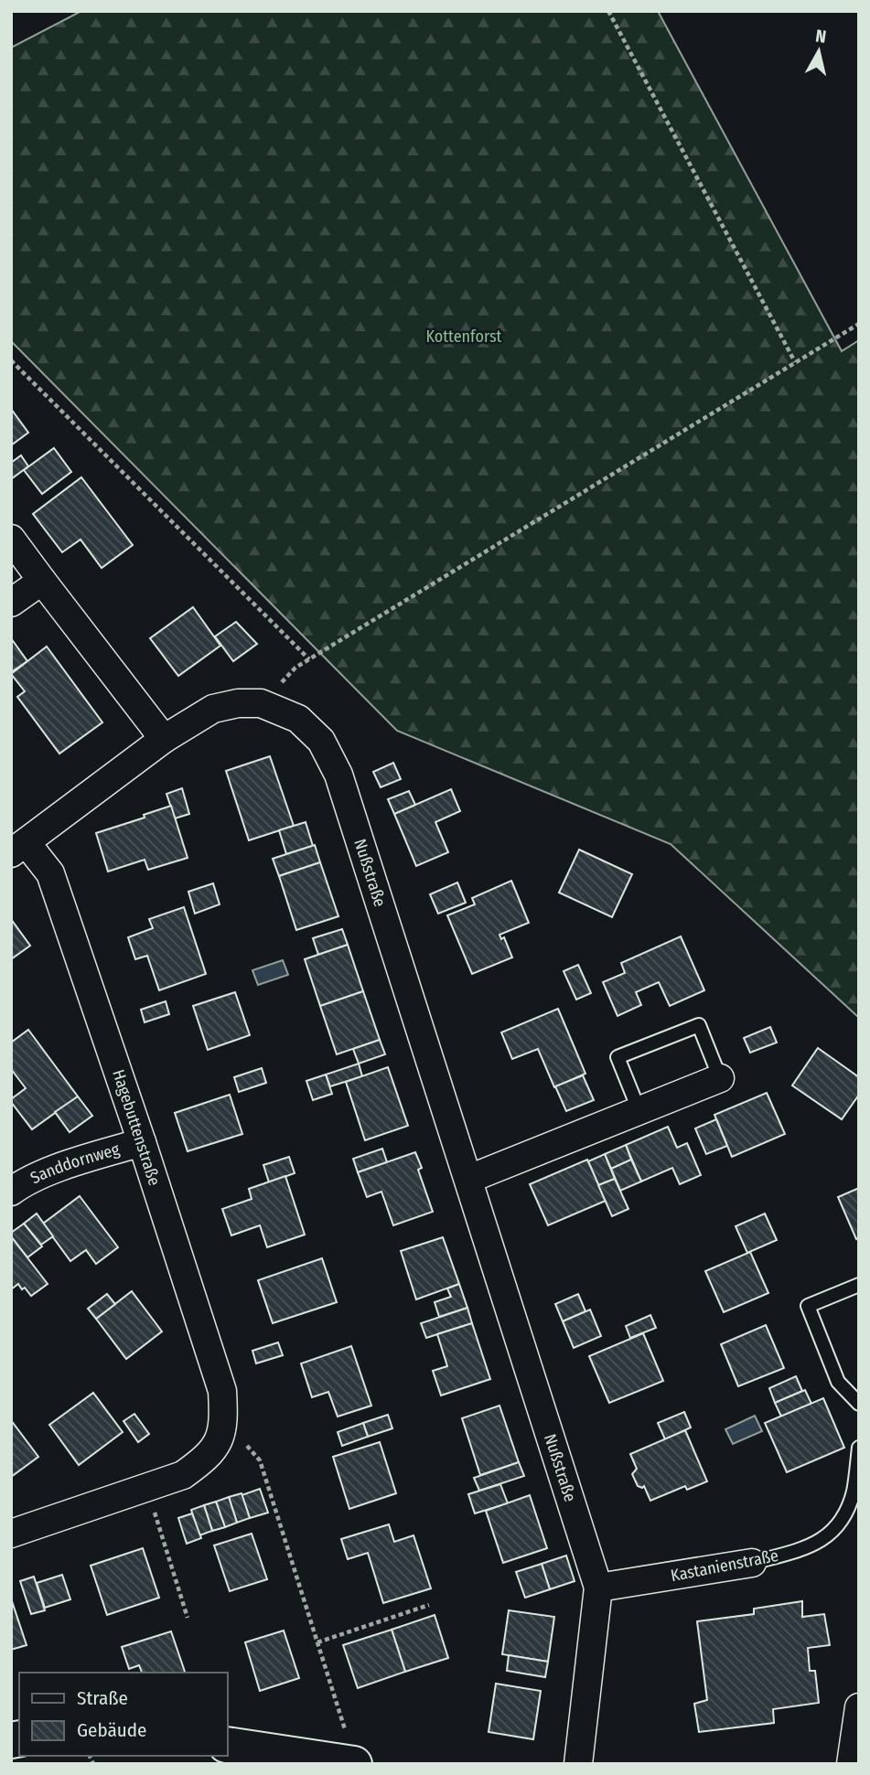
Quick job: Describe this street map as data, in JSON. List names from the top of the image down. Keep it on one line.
{"streets":{"street":["Nußstraße","Hagebuttenstraße","Sanddornweg","Kastanienstraße"]},"crossings":[["Nußstraße","Hagebuttenstraße"],["Nußstraße","Kastanienstraße"],["Hagebuttenstraße","Sanddornweg"]],"parks":["Kottenforst"],"legend":["Straße","Gebäude"],"north":"top"}
